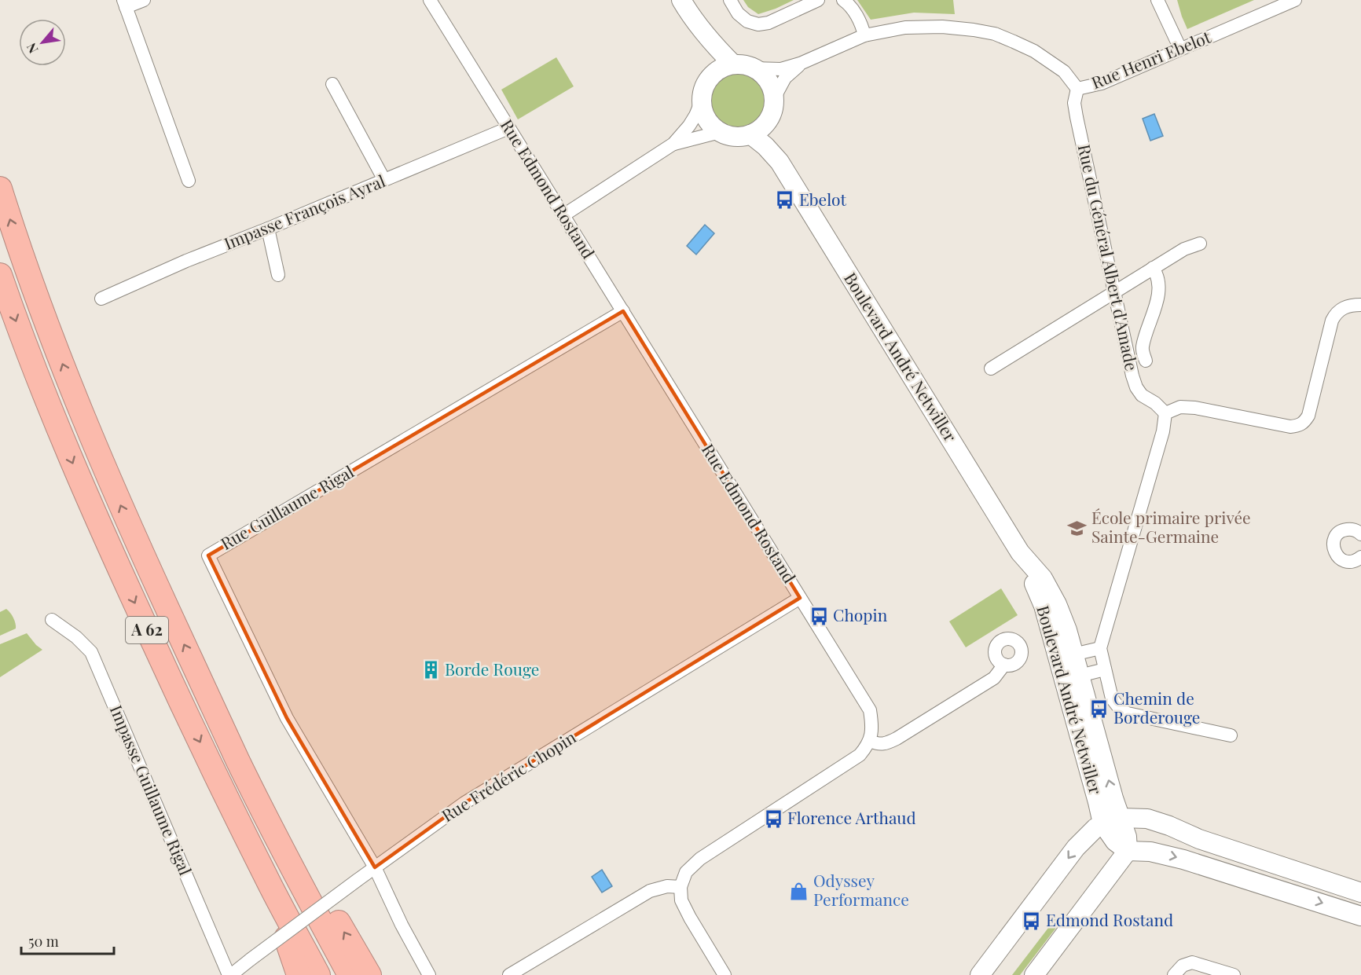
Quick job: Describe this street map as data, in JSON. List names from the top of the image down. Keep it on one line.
{"streets":{"highway":["A 62"],"main road":["Boulevard André Netwiller"],"street":["Rue Henri Ebelot","Rue Edmond Rostand","Impasse François Ayral","Rue du Général Albert d'Amade","Rue Guillaume Rigal","Rue Frédéric Chopin","Impasse Guillaume Rigal"]},"crossings":[["Rue Henri Ebelot","Rue du Général Albert d'Amade"],["Rue Henri Ebelot","Boulevard André Netwiller"],["Rue Edmond Rostand","Impasse François Ayral"],["Rue Edmond Rostand","Rue Guillaume Rigal"],["Rue Edmond Rostand","Rue Frédéric Chopin"],["Rue Guillaume Rigal","Rue Frédéric Chopin"],["Rue Frédéric Chopin","Impasse Guillaume Rigal"]],"places":{"bus stop":["Ebelot","Chopin","Chemin de Borderouge","Florence Arthaud","Edmond Rostand"],"school or university":["École primaire privée Sainte-Germaine"],"building":["Borde Rouge"],"shop":["Odyssey Performance"]},"scale_bar":"50 m","north":"bottom left"}
